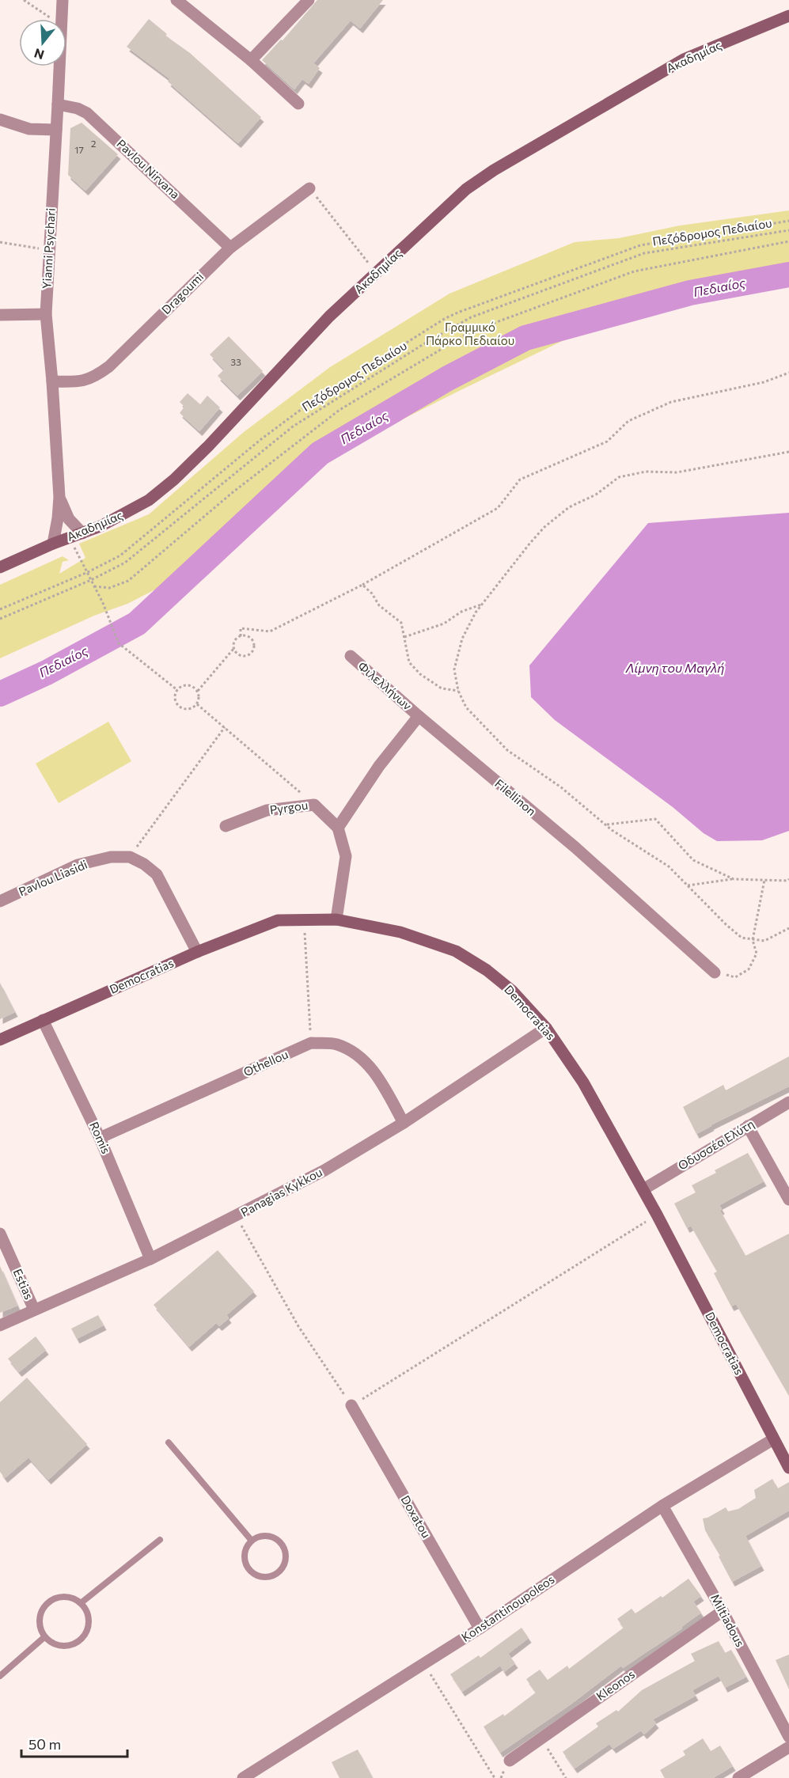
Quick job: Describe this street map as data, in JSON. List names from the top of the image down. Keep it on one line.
{"streets":{"street":["Ακαδημίας","Pavlou Nirvana","Yianni Psychari","Dragoumi","Φιλελλήνων","Filellinon","Pyrgou","Pavlou Liasidi","Democratias","Othellou","Romis","Οδυσσέα Ελύτη","Panagias Kykkou","Estias","Doxatou","Konstantinoupoleos","Miltiadous","Kleonos"],"path":["Πεζόδρομος Πεδιαίου"]},"crossings":[["Ακαδημίας","Yianni Psychari"],["Pavlou Nirvana","Yianni Psychari"],["Pavlou Nirvana","Dragoumi"],["Yianni Psychari","Dragoumi"],["Φιλελλήνων","Filellinon"],["Democratias","Romis"],["Democratias","Οδυσσέα Ελύτη"],["Democratias","Panagias Kykkou"],["Democratias","Konstantinoupoleos"],["Othellou","Romis"],["Othellou","Panagias Kykkou"],["Romis","Panagias Kykkou"],["Panagias Kykkou","Estias"],["Doxatou","Konstantinoupoleos"],["Konstantinoupoleos","Miltiadous"],["Miltiadous","Kleonos"]],"water":["Πεδιαίος","Λίμνη του Μαγλή"],"parks":["Γραμμικό Πάρκο Πεδιαίου"],"house_numbers":["2","17","33"],"scale_bar":"50 m","north":"bottom"}
